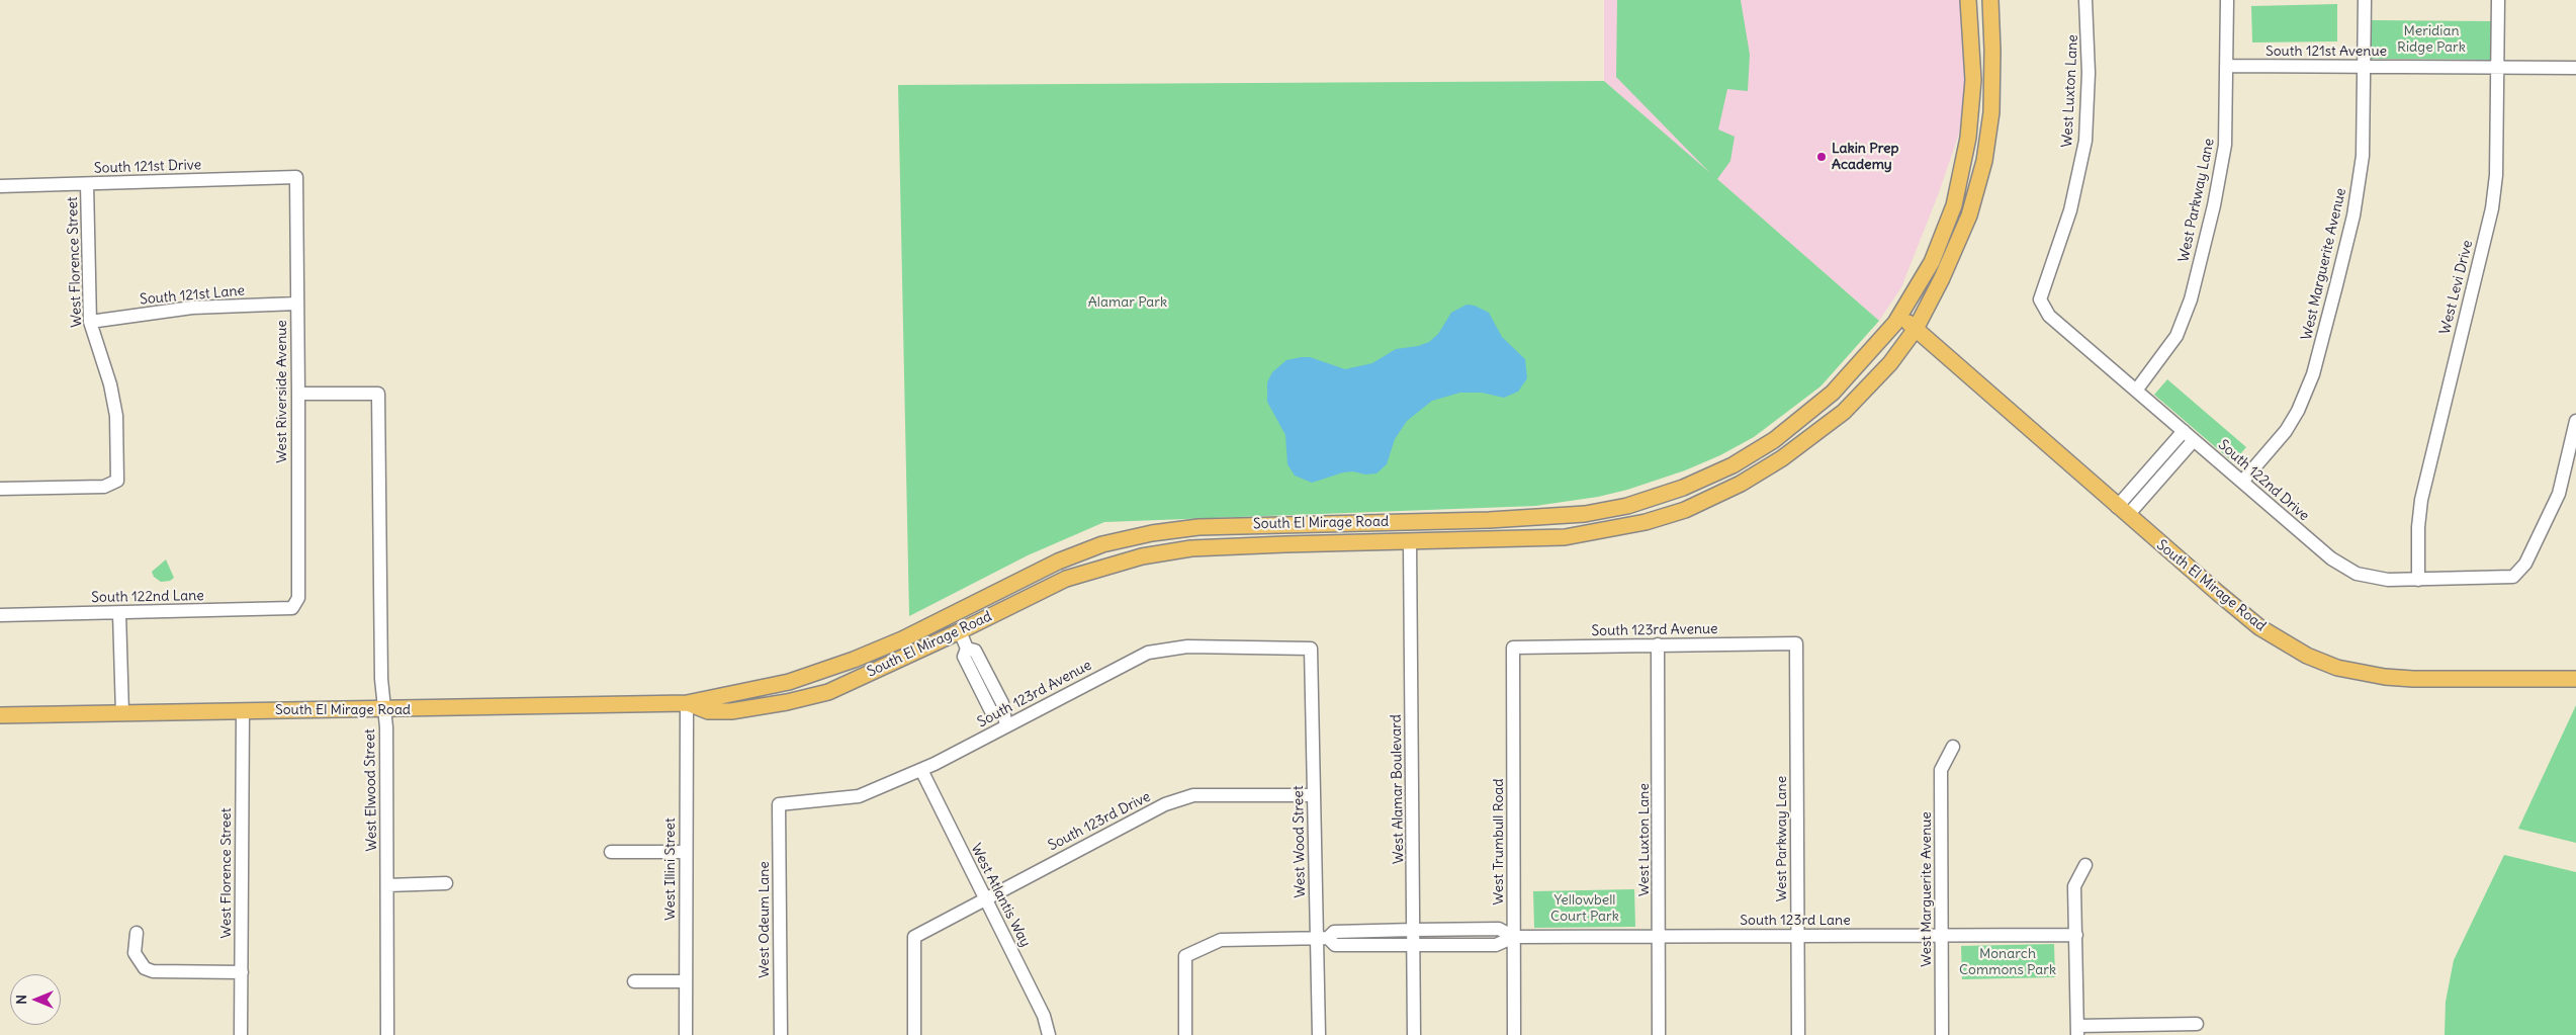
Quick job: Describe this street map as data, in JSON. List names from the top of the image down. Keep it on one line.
{"streets":{"main road":["South El Mirage Road"],"street":["South 121st Avenue","West Luxton Lane","South 121st Drive","West Parkway Lane","West Florence Street","West Marguerite Avenue","West Levi Drive","South 121st Lane","West Riverside Avenue","South 122nd Drive","South 122nd Lane","South 123rd Avenue","West Alamar Boulevard","West Elwood Street","South 123rd Drive","West Wood Street","West Trumbull Road","West Illini Street","West Atlantis Way","West Odeum Lane","South 123rd Lane"]},"crossings":[["South 121st Avenue","West Parkway Lane"],["South 121st Avenue","West Marguerite Avenue"],["South 121st Avenue","West Levi Drive"],["West Luxton Lane","South 122nd Drive"],["West Luxton Lane","South 123rd Avenue"],["West Luxton Lane","South 123rd Lane"],["South 121st Drive","West Florence Street"],["South 121st Drive","West Riverside Avenue"],["West Parkway Lane","South 122nd Drive"],["West Parkway Lane","South 123rd Avenue"],["West Parkway Lane","South 123rd Lane"],["West Florence Street","South 121st Lane"],["West Florence Street","South El Mirage Road"],["West Marguerite Avenue","South 122nd Drive"],["West Marguerite Avenue","South 123rd Lane"],["West Levi Drive","South 122nd Drive"],["South 121st Lane","West Riverside Avenue"],["West Riverside Avenue","South 122nd Lane"],["West Riverside Avenue","West Elwood Street"],["South El Mirage Road","West Alamar Boulevard"],["South El Mirage Road","West Elwood Street"],["South El Mirage Road","West Illini Street"],["South 123rd Avenue","West Wood Street"],["South 123rd Avenue","West Trumbull Road"],["South 123rd Avenue","West Atlantis Way"],["South 123rd Avenue","West Odeum Lane"],["West Alamar Boulevard","South 123rd Lane"],["South 123rd Drive","West Wood Street"],["South 123rd Drive","West Atlantis Way"],["West Wood Street","South 123rd Lane"],["West Trumbull Road","South 123rd Lane"]],"parks":["Meridian Ridge Park","Alamar Park","Yellowbell Court Park","Monarch Commons Park"],"places":["Lakin Prep Academy"],"north":"left"}
